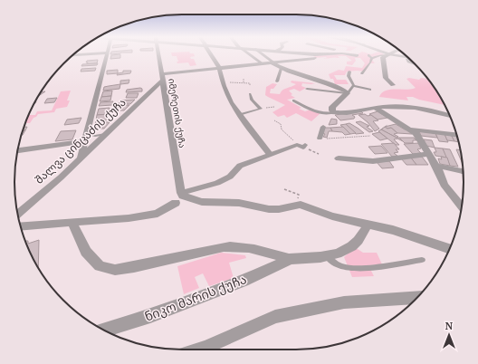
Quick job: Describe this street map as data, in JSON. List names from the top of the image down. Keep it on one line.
{"streets":{"street":["იმერეთის ქუჩა","შალვა ცინცაძის ქუჩა","ნიკო მარის ქუჩა"]},"crossings":[["იმერეთის ქუჩა","შალვა ცინცაძის ქუჩა"]],"north":"top"}
